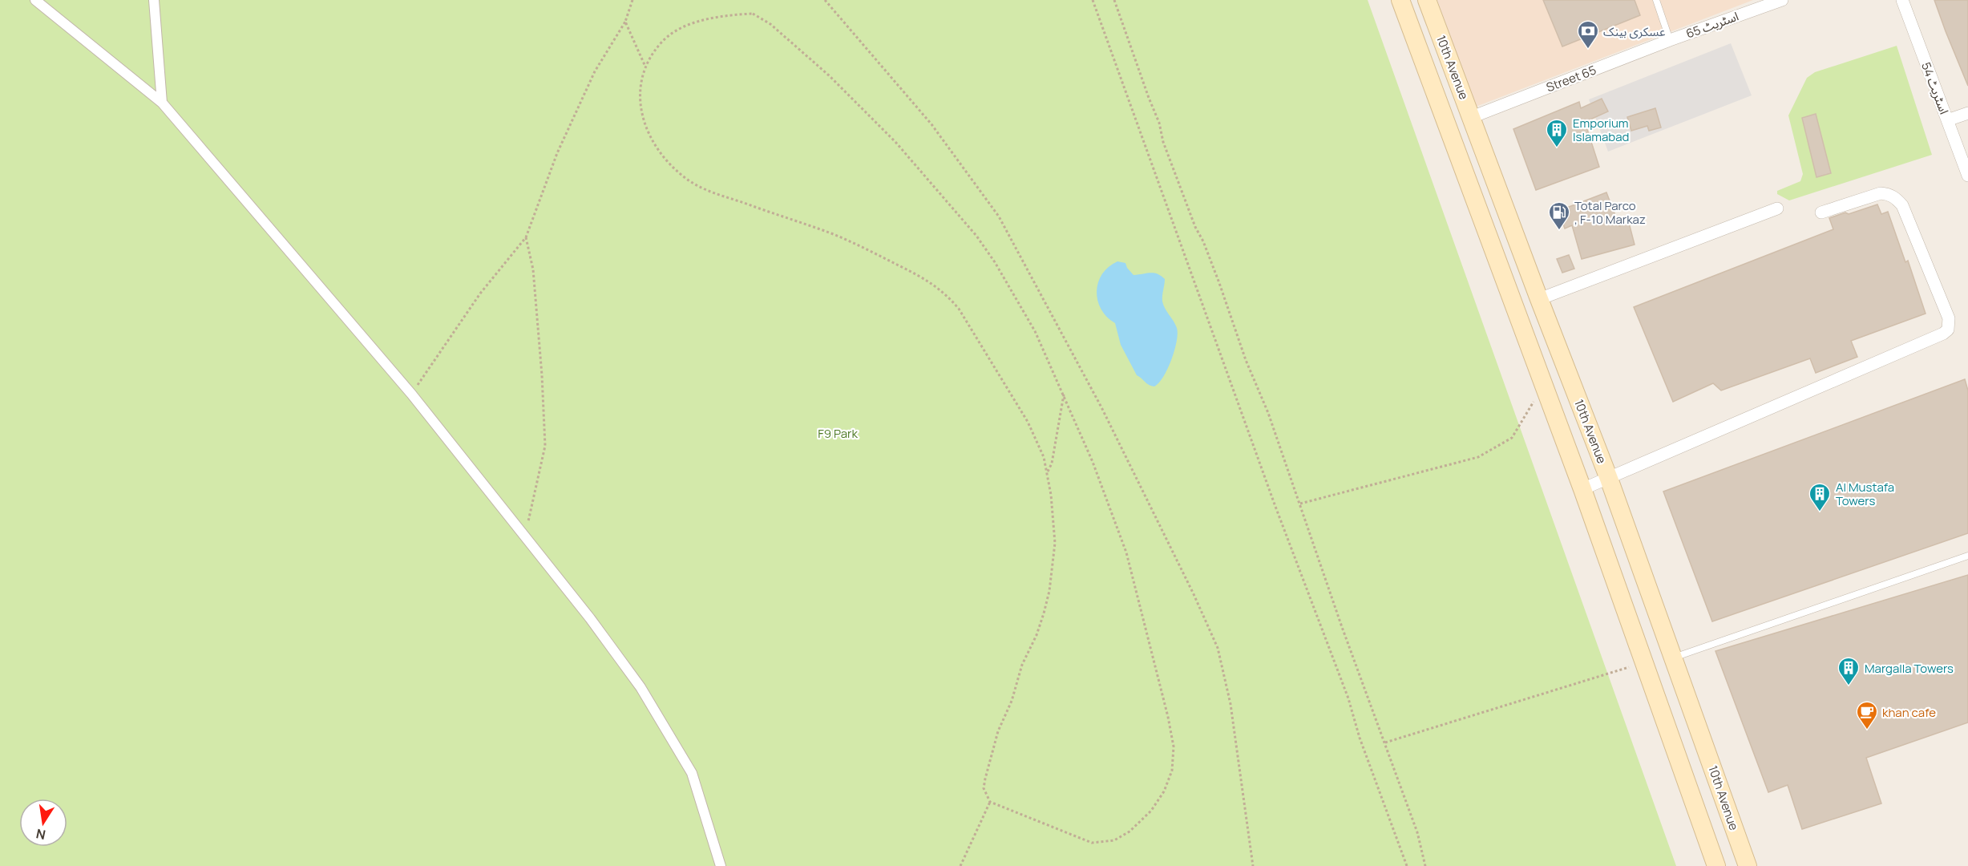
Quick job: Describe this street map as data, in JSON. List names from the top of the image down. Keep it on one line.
{"streets":{"main road":["10th Avenue"],"street":["اسٹریٹ 65","Street 65","اسٹریٹ 54"]},"crossings":[["اسٹریٹ 65","Street 65"],["10th Avenue","Street 65"]],"parks":["F9 Park"],"places":{"bank":["عسکری بینک"],"building":["Emporium Islamabad","Al Mustafa Towers","Margalla Towers"],"fuel station":["Total Parco , F-10 Markaz"],"cafe":["khan cafe"]},"north":"bottom"}
